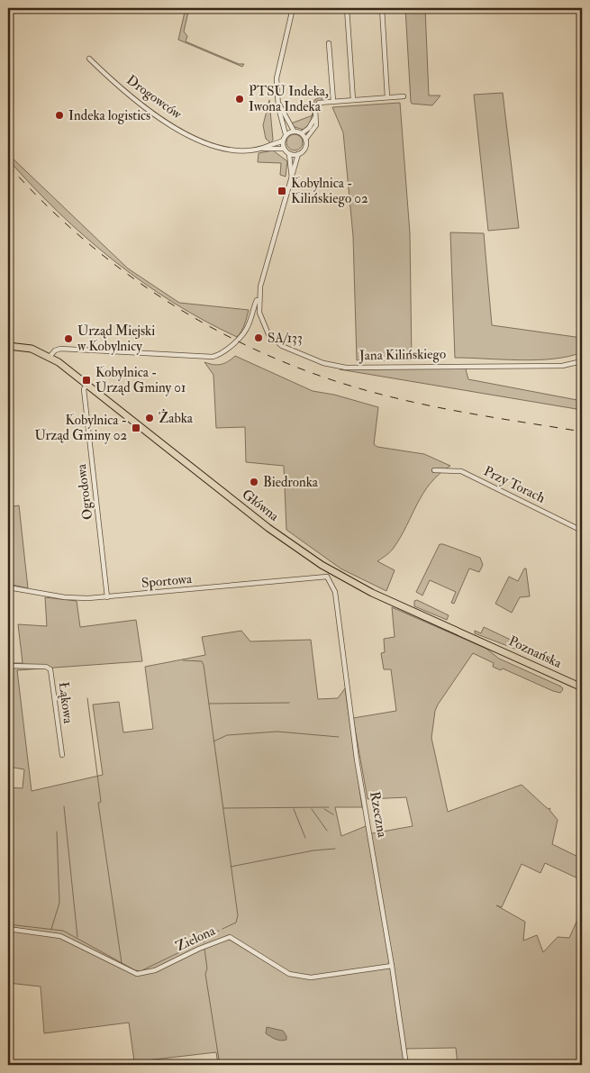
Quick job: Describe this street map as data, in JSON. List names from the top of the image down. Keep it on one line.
{"streets":{"main road":["Główna","Poznańska"],"street":["Drogowców","Jana Kilińskiego","Przy Torach","Ogrodowa","Sportowa","Łąkowa","Rzeczna","Zielona"]},"crossings":[["Ogrodowa","Główna"],["Ogrodowa","Sportowa"],["Główna","Poznańska"],["Sportowa","Rzeczna"],["Rzeczna","Zielona"]],"places":{"other":["PTSU Indeka, Iwona Indeka","Indeka logistics","SA/133","Urząd Miejski w Kobylnicy","Żabka","Biedronka"],"transit":["Kobylnica - Kilińskiego 02","Kobylnica - Urząd Gminy 01","Kobylnica - Urząd Gminy 02"]}}
